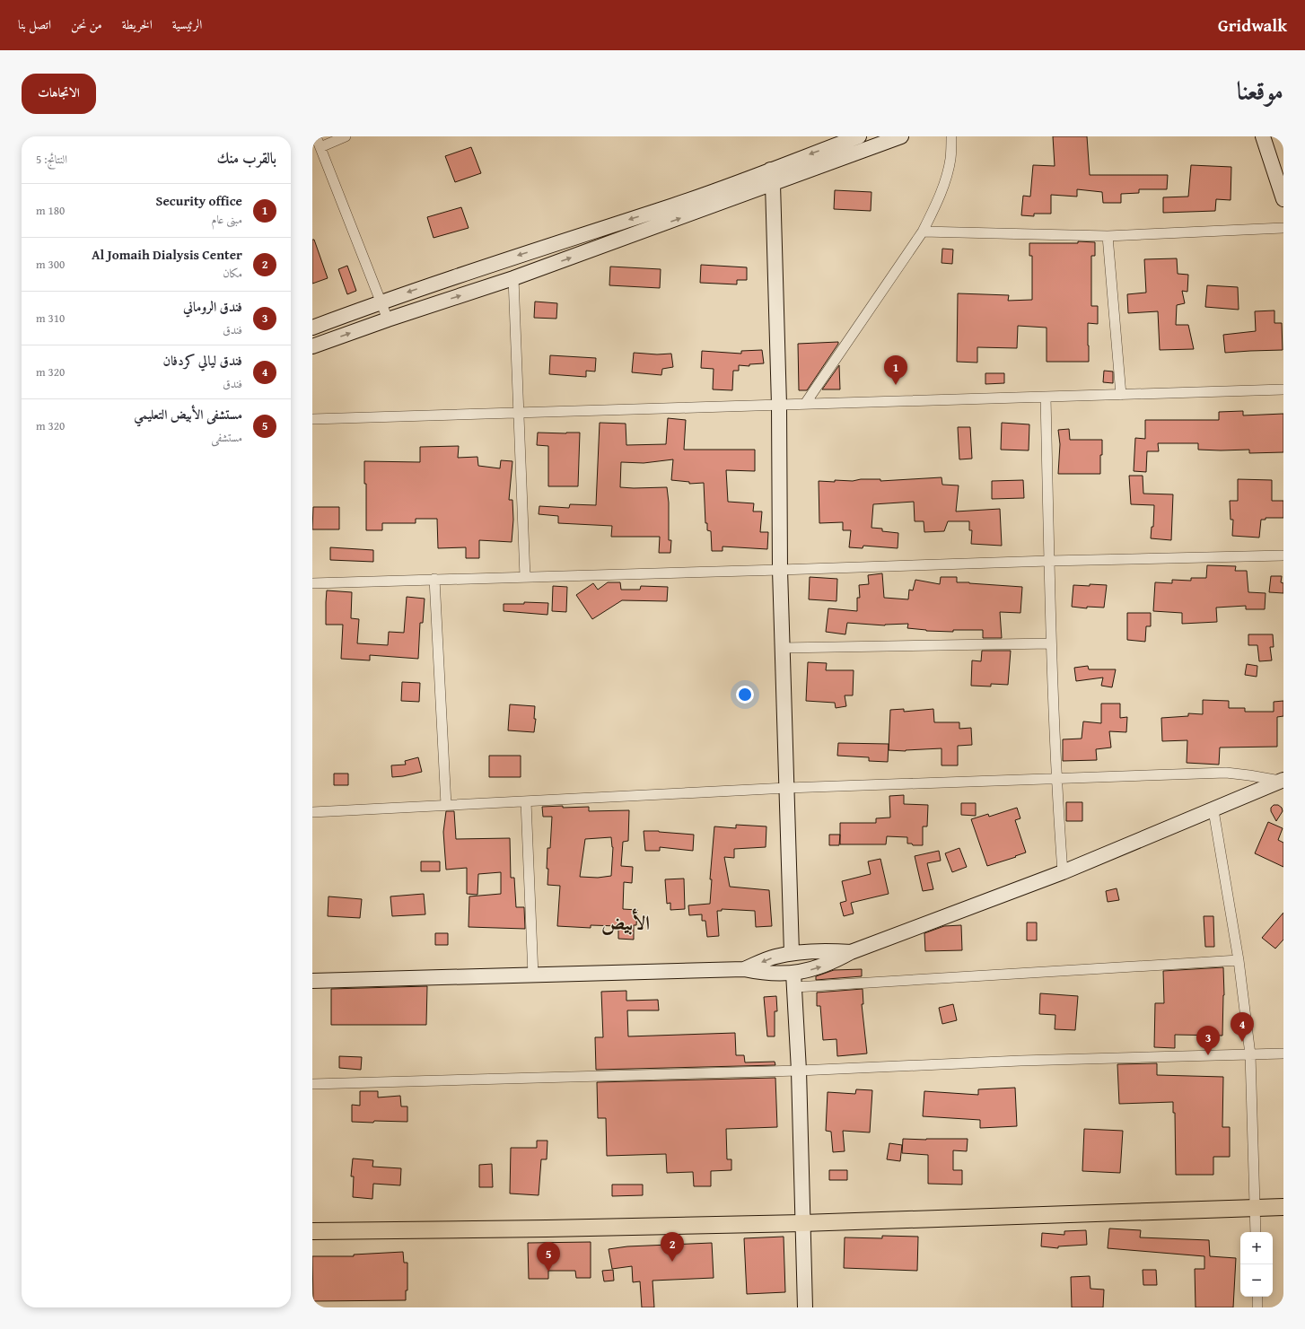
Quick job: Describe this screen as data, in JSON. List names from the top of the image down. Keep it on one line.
{"districts":["الأبيض"],"page":{"header":"Gridwalk","nav":["الرئيسية","الخريطة","من نحن","اتصل بنا"],"title":"موقعنا","buttons":"الاتجاهات","heading":["بالقرب منك","النتائج: 5"],"list":[{"mark":"1","name":"Security office","note":"مبنى عام","value":"180 m"},{"mark":"2","name":"Al Jomaih Dialysis Center","note":"مكان","value":"300 m"},{"mark":"3","name":"فندق الروماني","note":"فندق","value":"310 m"},{"mark":"4","name":"فندق ليالي كردفان","note":"فندق","value":"320 m"},{"mark":"5","name":"مستشفى الأبيض التعليمي","note":"مستشفى","value":"320 m"}],"pins":["1","4","3","2","5"],"map_buttons":["+","−"]}}
